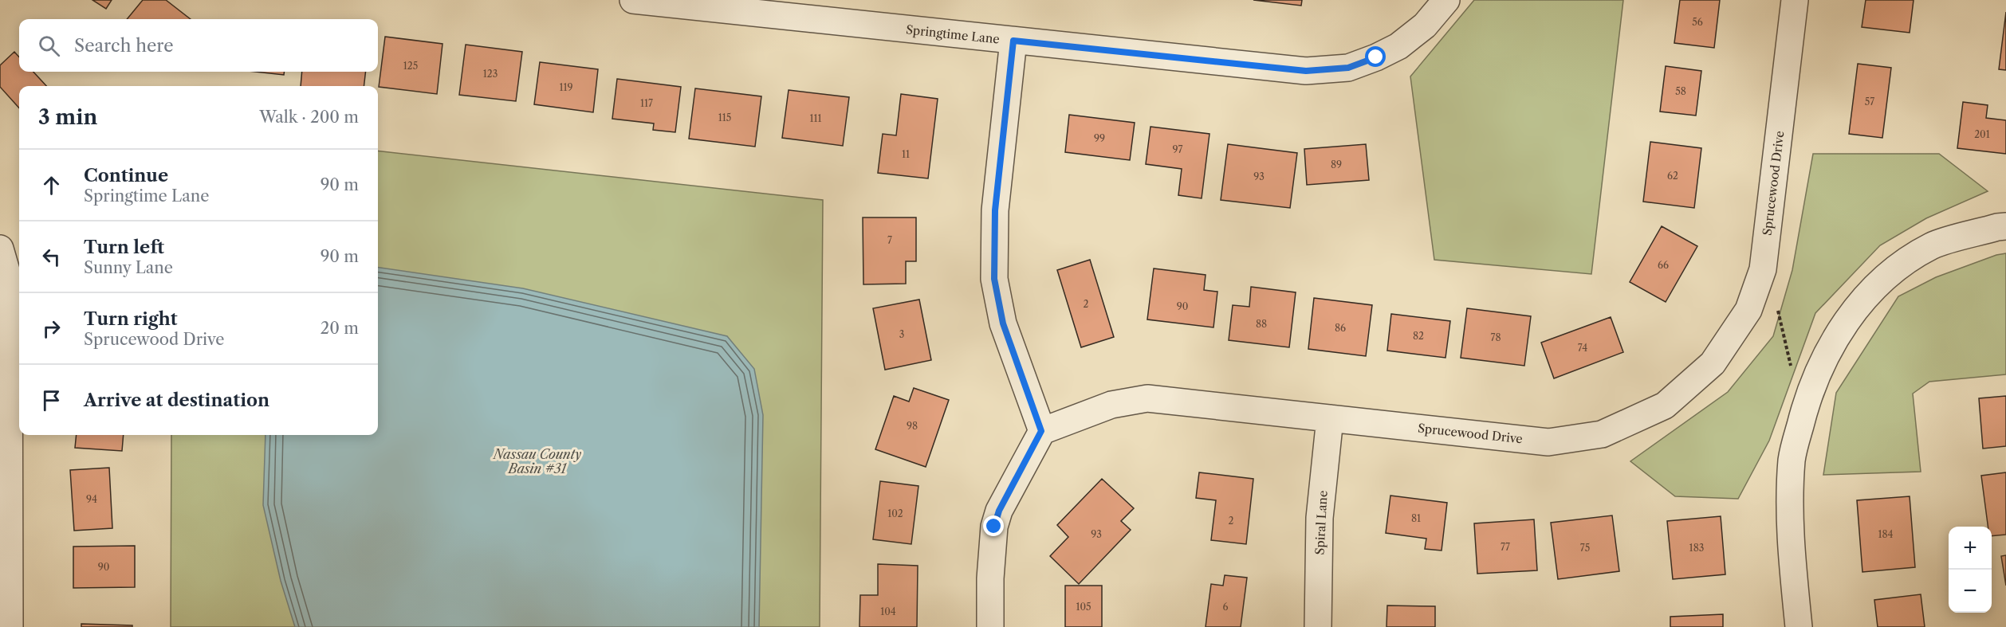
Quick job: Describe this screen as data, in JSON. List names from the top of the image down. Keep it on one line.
{"streets":{"street":["Springtime Lane","Sprucewood Drive","Spiral Lane"]},"crossings":[["Sprucewood Drive","Spiral Lane"]],"water":["Nassau County Basin #31"],"house_numbers":["56","125","123","119","58","57","117","115","111","201","99","97","11","89","62","93","7","66","2","90","88","86","3","82","78","74","98","94","102","81","2","93","184","77","75","183","90","105","6","104"],"page":{"search":"Search here","heading":["3 min","Walk · 200 m"],"list":[["Continue","Springtime Lane","90 m"],["Turn left","Sunny Lane","90 m"],["Turn right","Sprucewood Drive","20 m"],"Arrive at destination"],"map_buttons":["+","−"]}}
